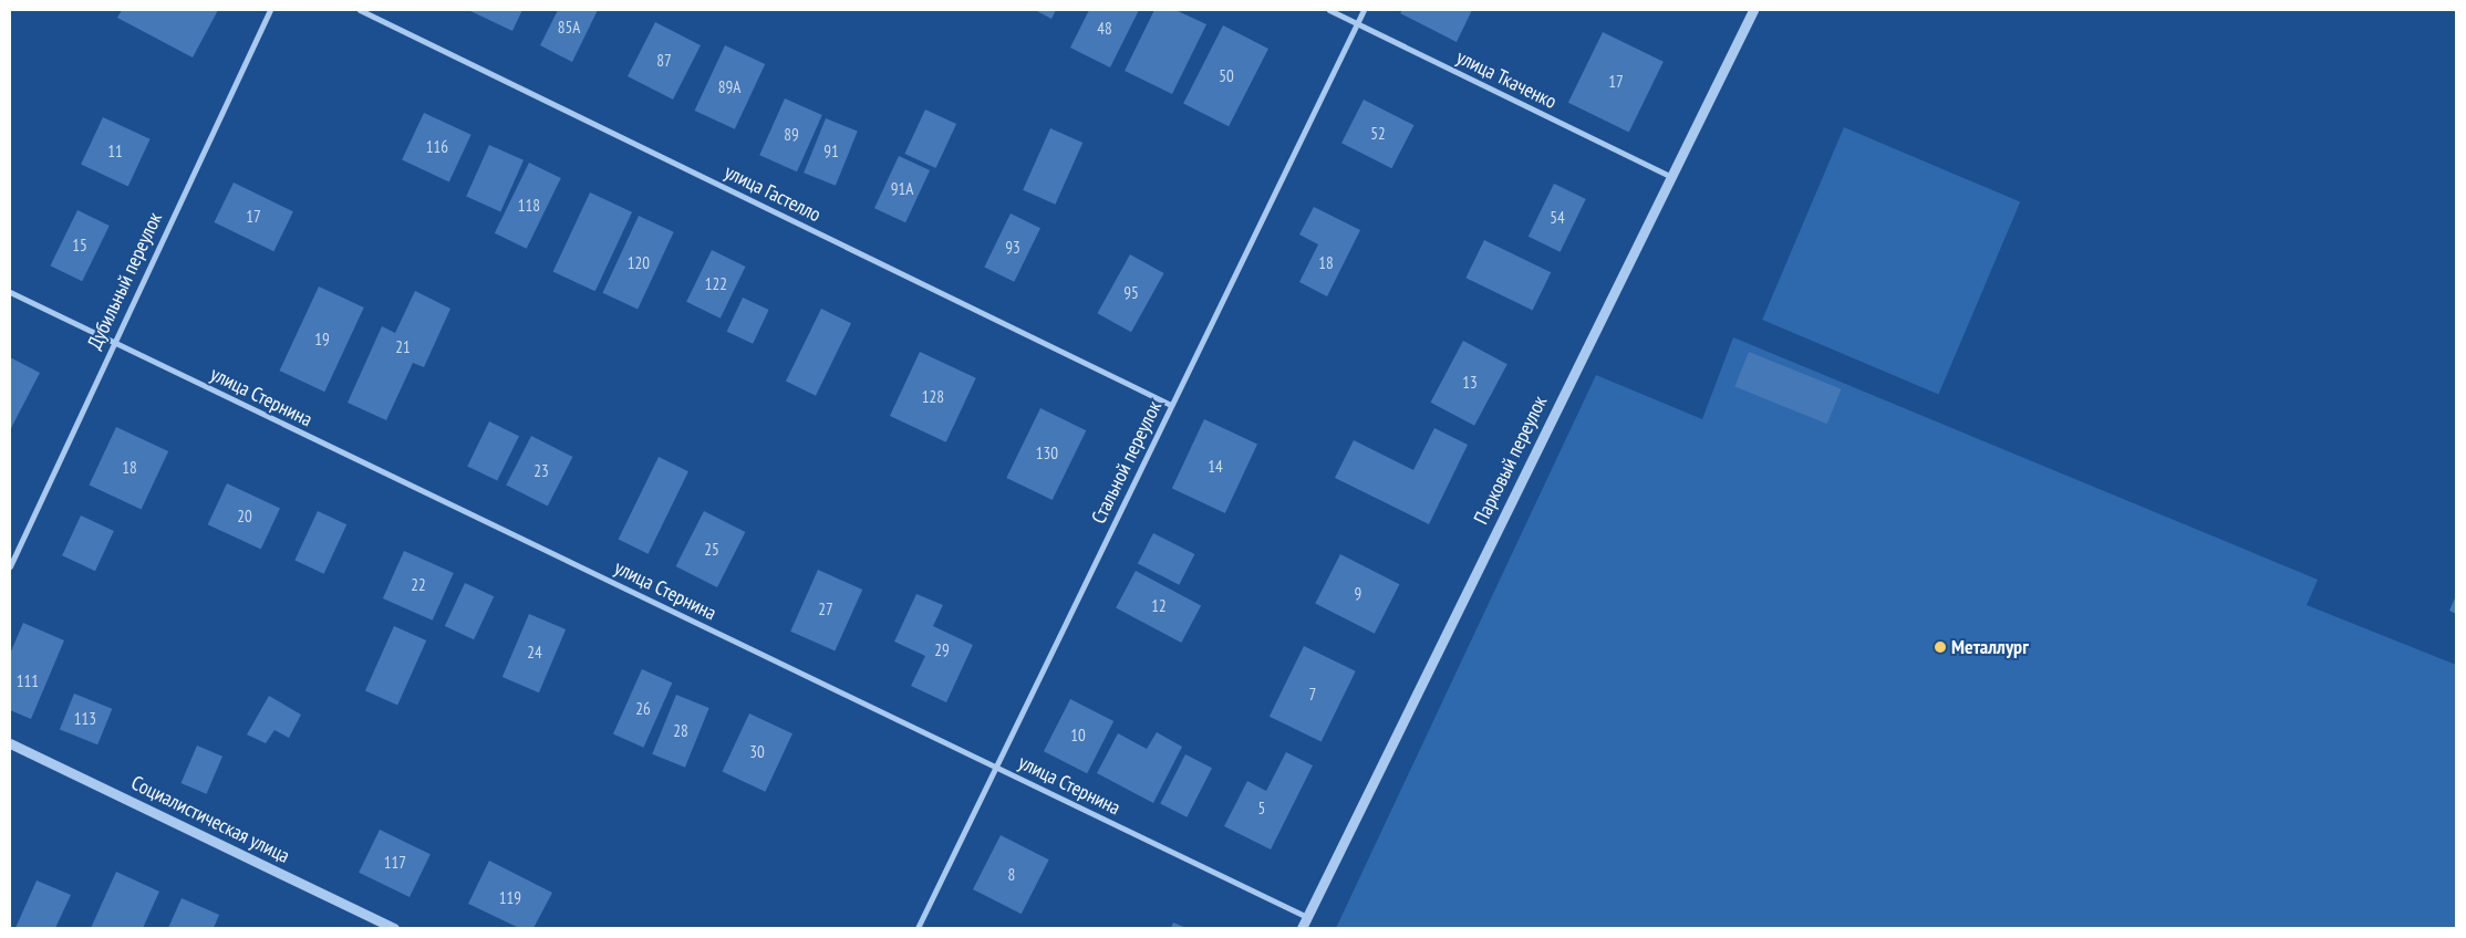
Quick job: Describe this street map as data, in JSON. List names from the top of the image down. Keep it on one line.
{"streets":{"street":["улица Ткаченко","улица Гастелло","Дубильный переулок","улица Стернина","Парковый переулок","Стальной переулок","Социалистическая улица"]},"crossings":[["улица Ткаченко","Парковый переулок"],["улица Ткаченко","Стальной переулок"],["улица Гастелло","Стальной переулок"],["Дубильный переулок","улица Стернина"],["улица Стернина","Парковый переулок"],["улица Стернина","Стальной переулок"]],"places":["Металлург"],"house_numbers":["85А","48","87","50","17","89А","52","89","116","11","91","91А","118","17","54","15","93","120","18","122","95","19","21","13","128","130","14","18","23","20","25","22","9","12","27","29","24","111","7","26","113","28","10","30","5","117","8","119"]}
